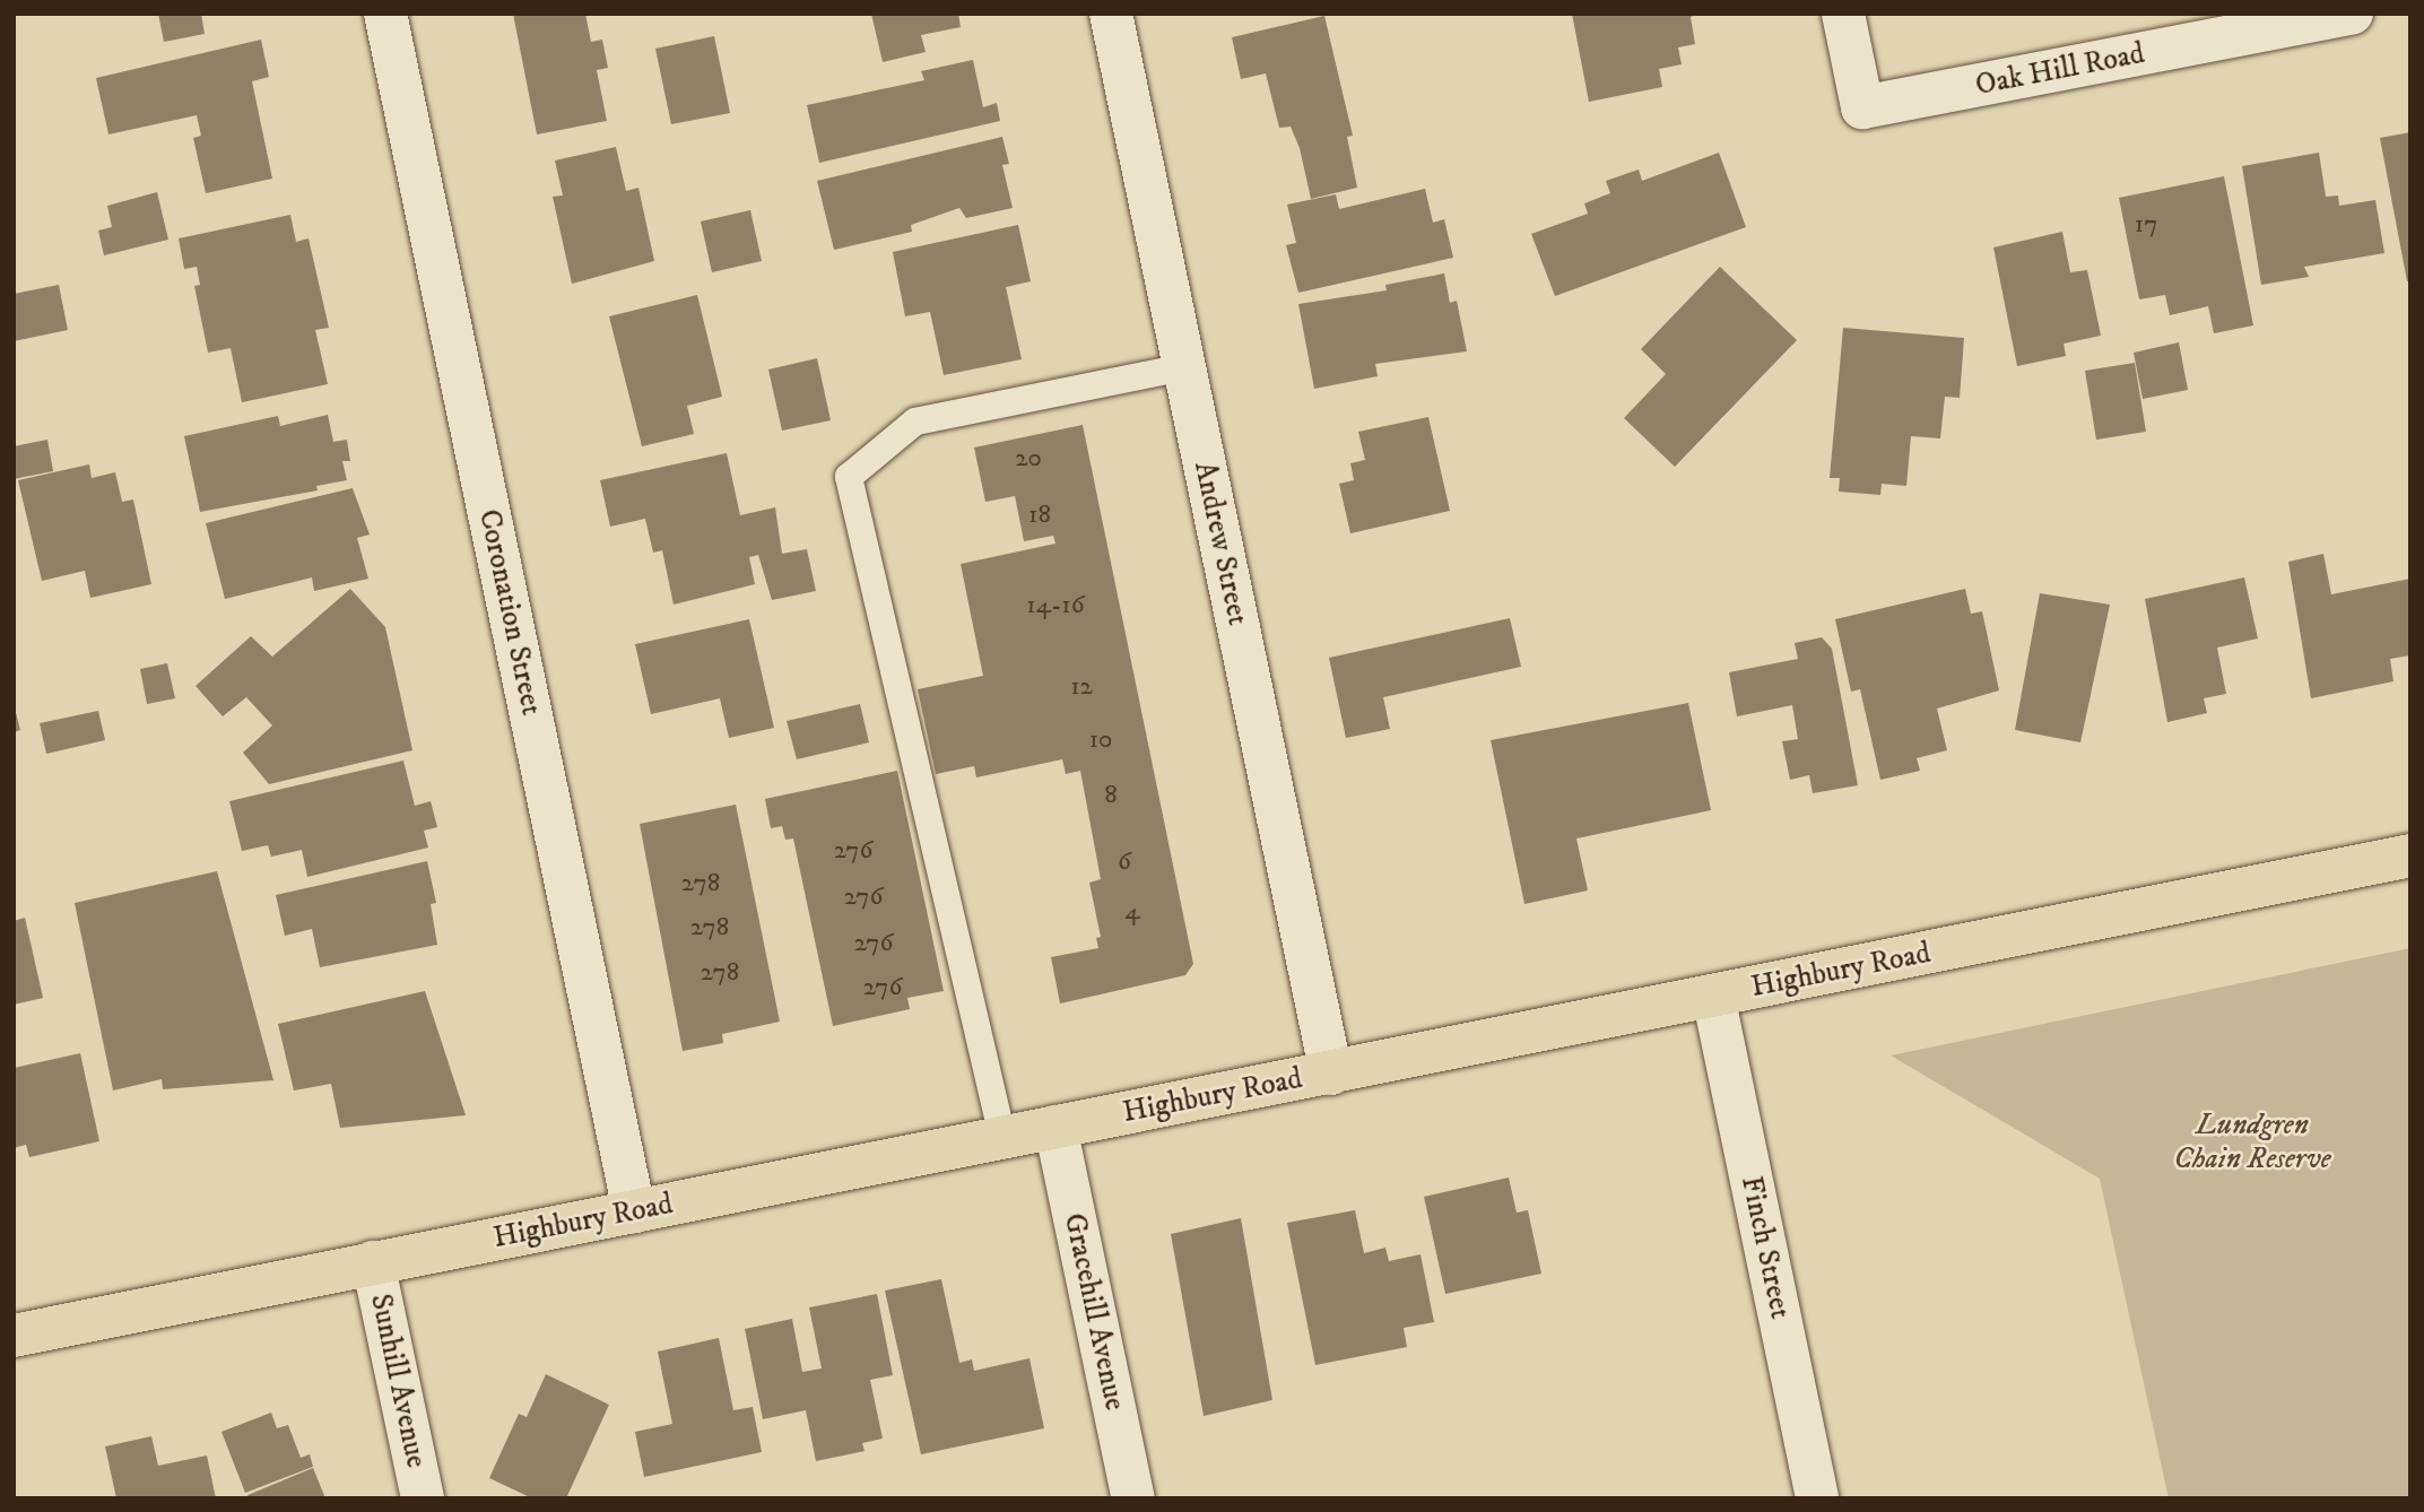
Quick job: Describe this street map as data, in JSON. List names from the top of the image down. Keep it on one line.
{"streets":{"main road":["Highbury Road"],"street":["Oak Hill Road","Andrew Street","Coronation Street","Finch Street","Gracehill Avenue","Sunhill Avenue"]},"crossings":[["Andrew Street","Highbury Road"],["Coronation Street","Highbury Road"],["Highbury Road","Finch Street"],["Highbury Road","Gracehill Avenue"],["Highbury Road","Sunhill Avenue"]],"parks":["Lundgren Chain Reserve"],"house_numbers":["17","20","18","14-16","12","10","8","276","6","278","276","4","278","276","278","276"]}
